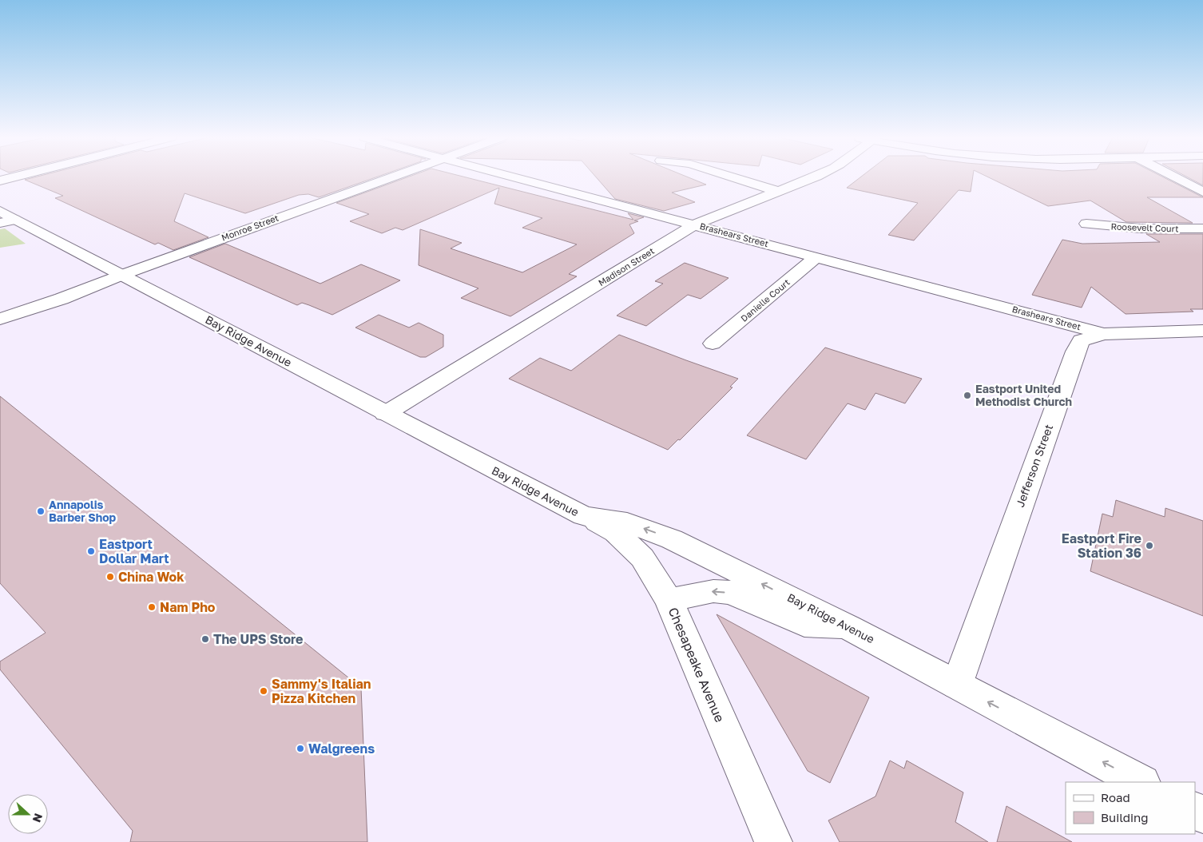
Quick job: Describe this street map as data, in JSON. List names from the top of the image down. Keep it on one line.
{"streets":{"street":["Monroe Street","Roosevelt Court","Brashears Street","Madison Street","Danielle Court","Bay Ridge Avenue","Jefferson Street","Chesapeake Avenue"]},"crossings":[["Monroe Street","Bay Ridge Avenue"],["Brashears Street","Madison Street"],["Brashears Street","Danielle Court"],["Brashears Street","Jefferson Street"],["Madison Street","Bay Ridge Avenue"],["Bay Ridge Avenue","Jefferson Street"],["Bay Ridge Avenue","Chesapeake Avenue"]],"places":["Eastport United Methodist Church","Annapolis Barber Shop","Eastport Fire Station 36","Eastport Dollar Mart","China Wok","Nam Pho","The UPS Store","Sammy's Italian Pizza Kitchen","Walgreens"],"legend":["Road","Building"],"north":"right"}
